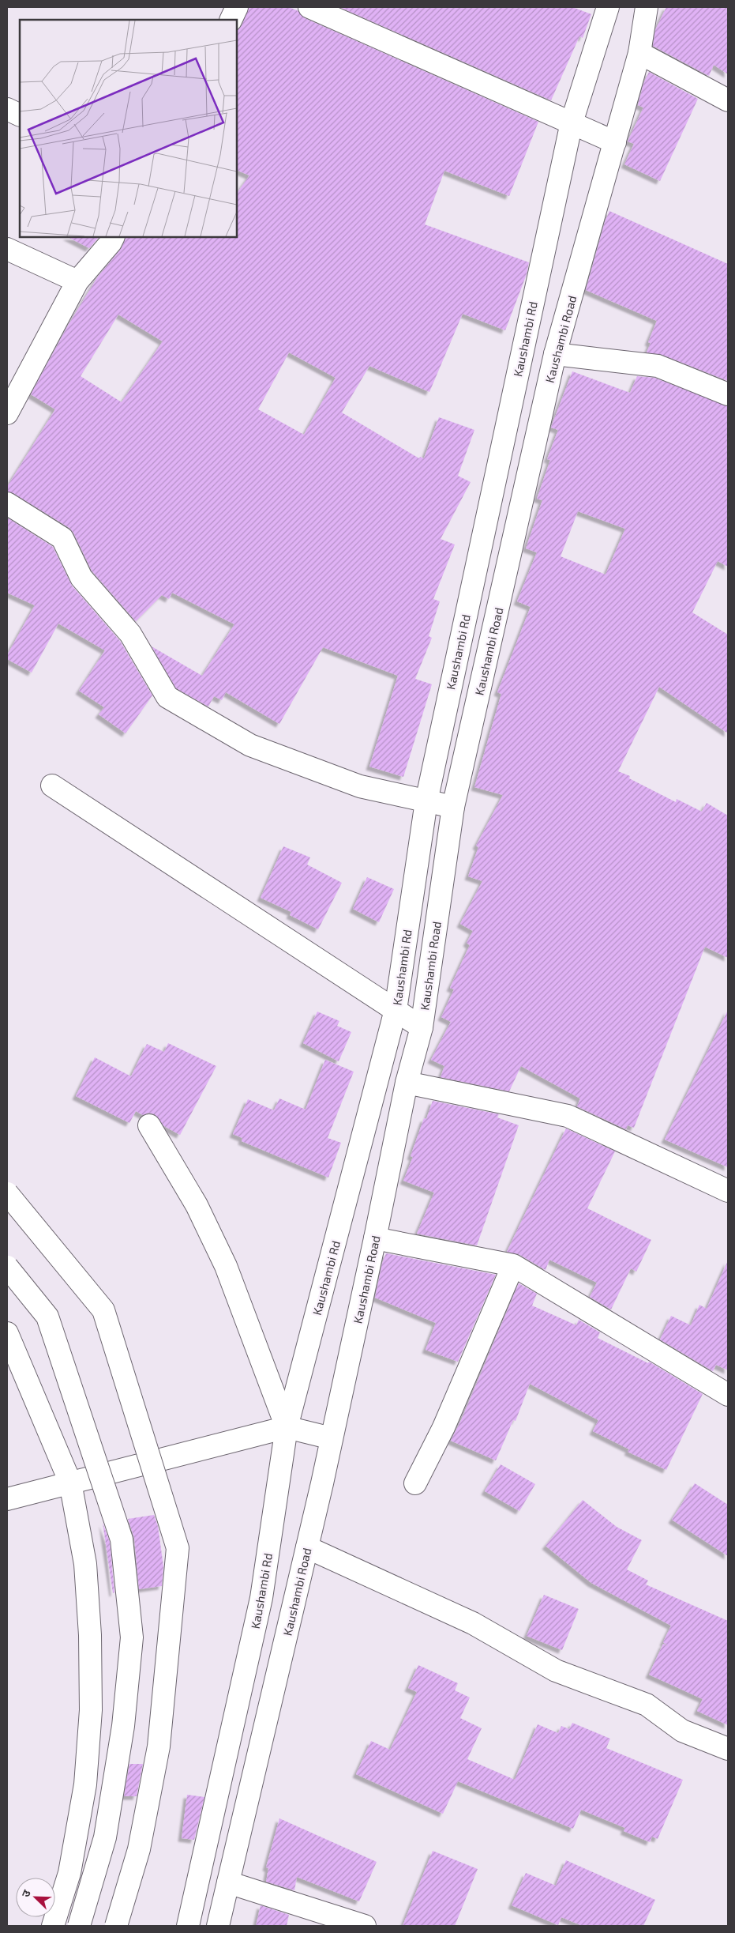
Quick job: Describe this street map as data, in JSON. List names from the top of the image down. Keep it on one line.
{"streets":{"main road":["Kaushambi Rd","Kaushambi Road"]},"north":"top left"}
